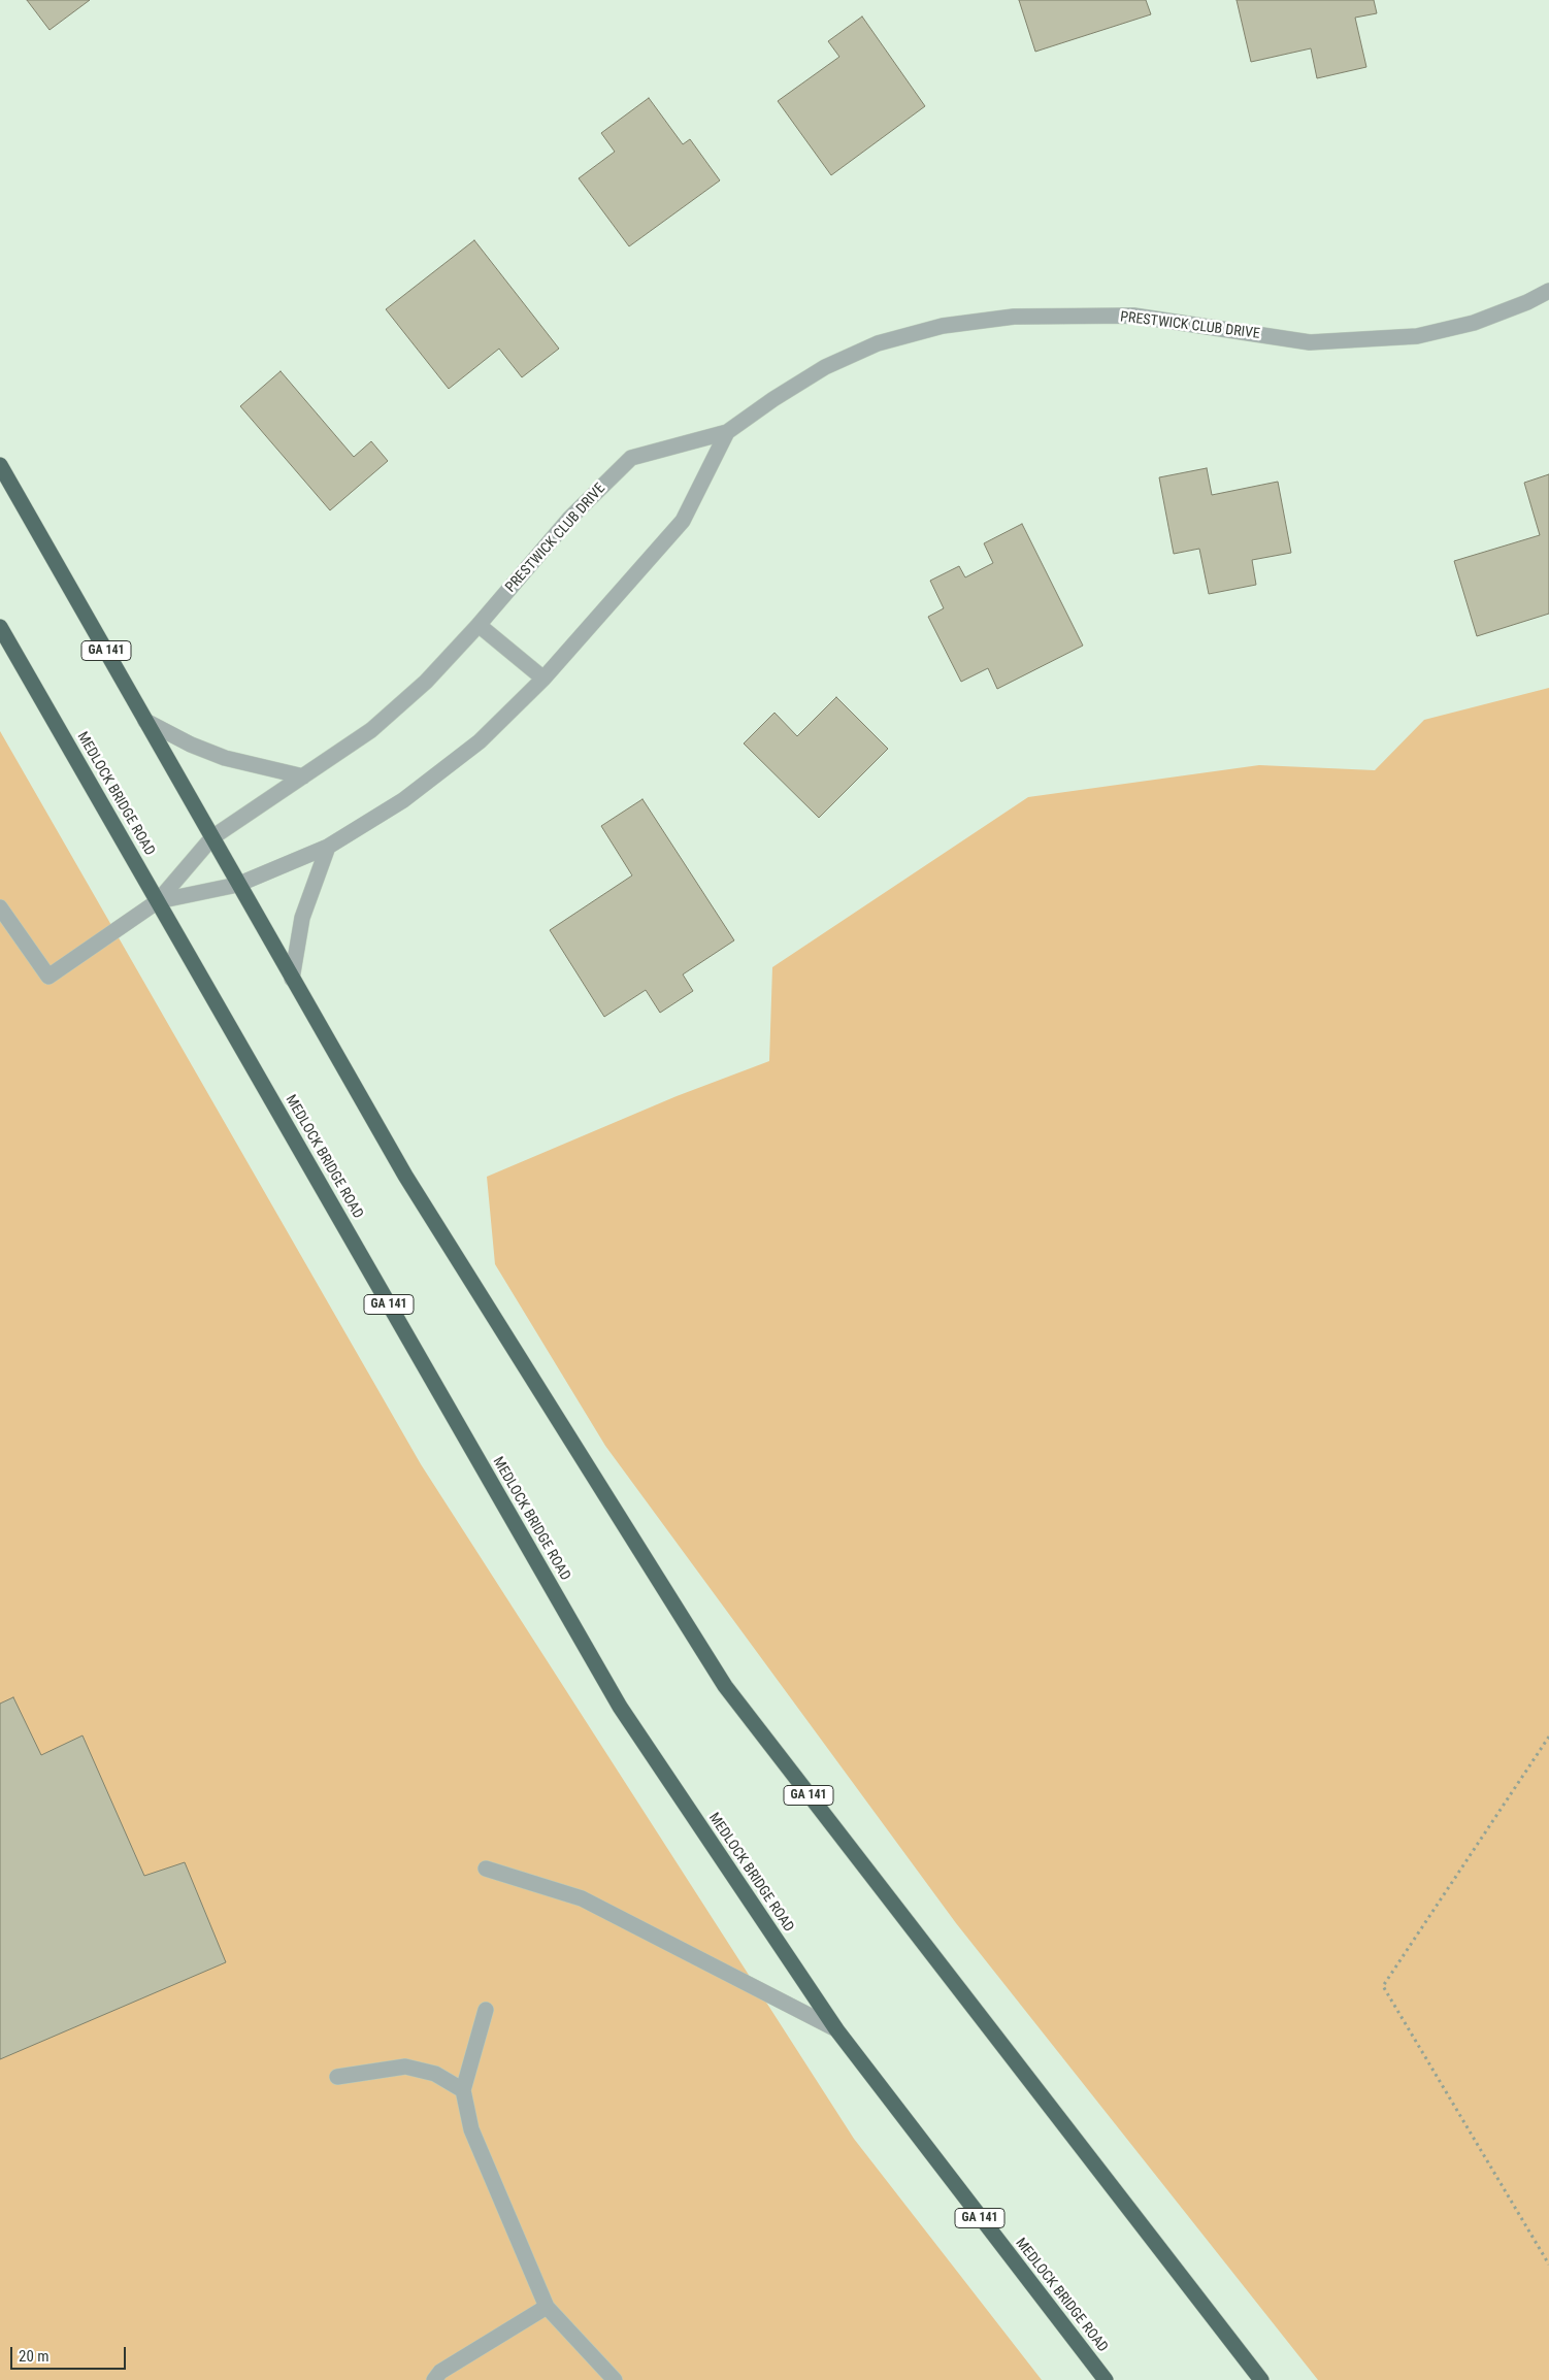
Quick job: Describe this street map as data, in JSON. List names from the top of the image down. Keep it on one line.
{"streets":{"highway":["GA 141","MEDLOCK BRIDGE ROAD"],"street":["PRESTWICK CLUB DRIVE"]},"crossings":[["PRESTWICK CLUB DRIVE","GA 141"],["PRESTWICK CLUB DRIVE","MEDLOCK BRIDGE ROAD"]],"scale_bar":"20 m"}
